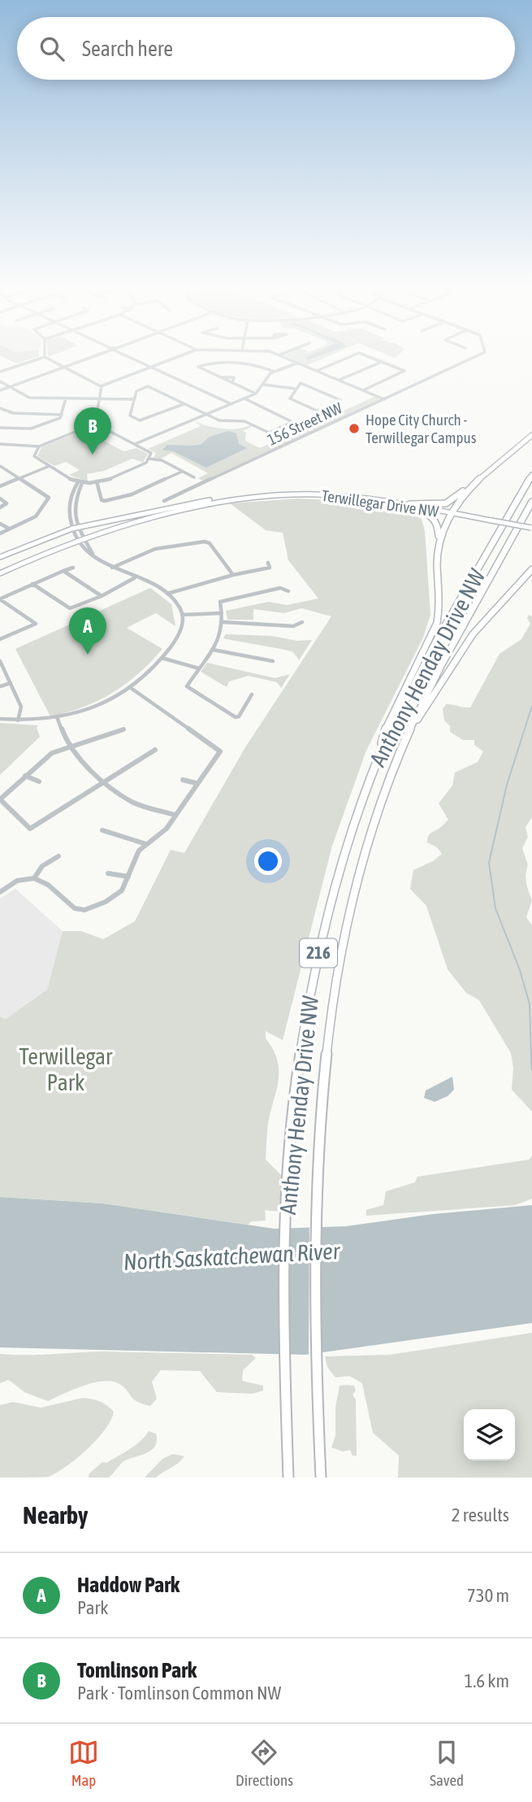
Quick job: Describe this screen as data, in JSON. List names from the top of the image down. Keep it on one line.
{"streets":{"highway":["Anthony Henday Drive NW","216"],"main road":["Terwillegar Drive NW"],"street":["156 Street NW"]},"water":["North Saskatchewan River"],"parks":["Terwillegar Park"],"places":["Hope City Church - Terwillegar Campus"],"page":{"search":"Search here","pins":["B","A"],"heading":["Nearby","2 results"],"list":[{"mark":"A","name":"Haddow Park","note":"Park","value":"730 m"},{"mark":"B","name":"Tomlinson Park","note":"Park · Tomlinson Common NW","value":"1.6 km"}],"nav":["Map","Directions","Saved"]}}
